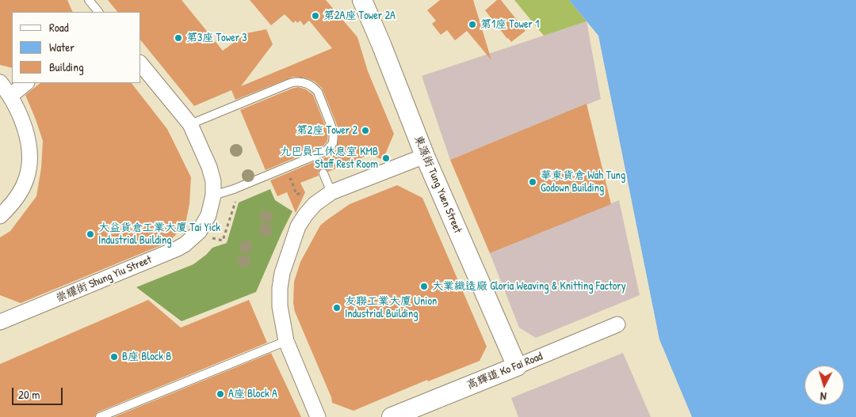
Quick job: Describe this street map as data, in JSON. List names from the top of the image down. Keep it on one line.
{"streets":{"street":["東源街 Tung Yuen Street","崇耀街 Shung Yiu Street","高輝道 Ko Fai Road"]},"crossings":[["東源街 Tung Yuen Street","高輝道 Ko Fai Road"]],"places":["第2A座 Tower 2A","第1座 Tower 1","第3座 Tower 3","第2座 Tower 2","九巴員工休息室 KMB Staff Rest Room","華東貨倉 Wah Tung Godown Building","大益貨倉工業大廈 Tai Yick Industrial Building","大業織造廠 Gloria Weaving & Knitting Factory","友聯工業大廈 Union Industrial Building","B座 Block B","A座 Block A"],"legend":["Road","Water","Building"],"scale_bar":"20 m","north":"bottom"}
